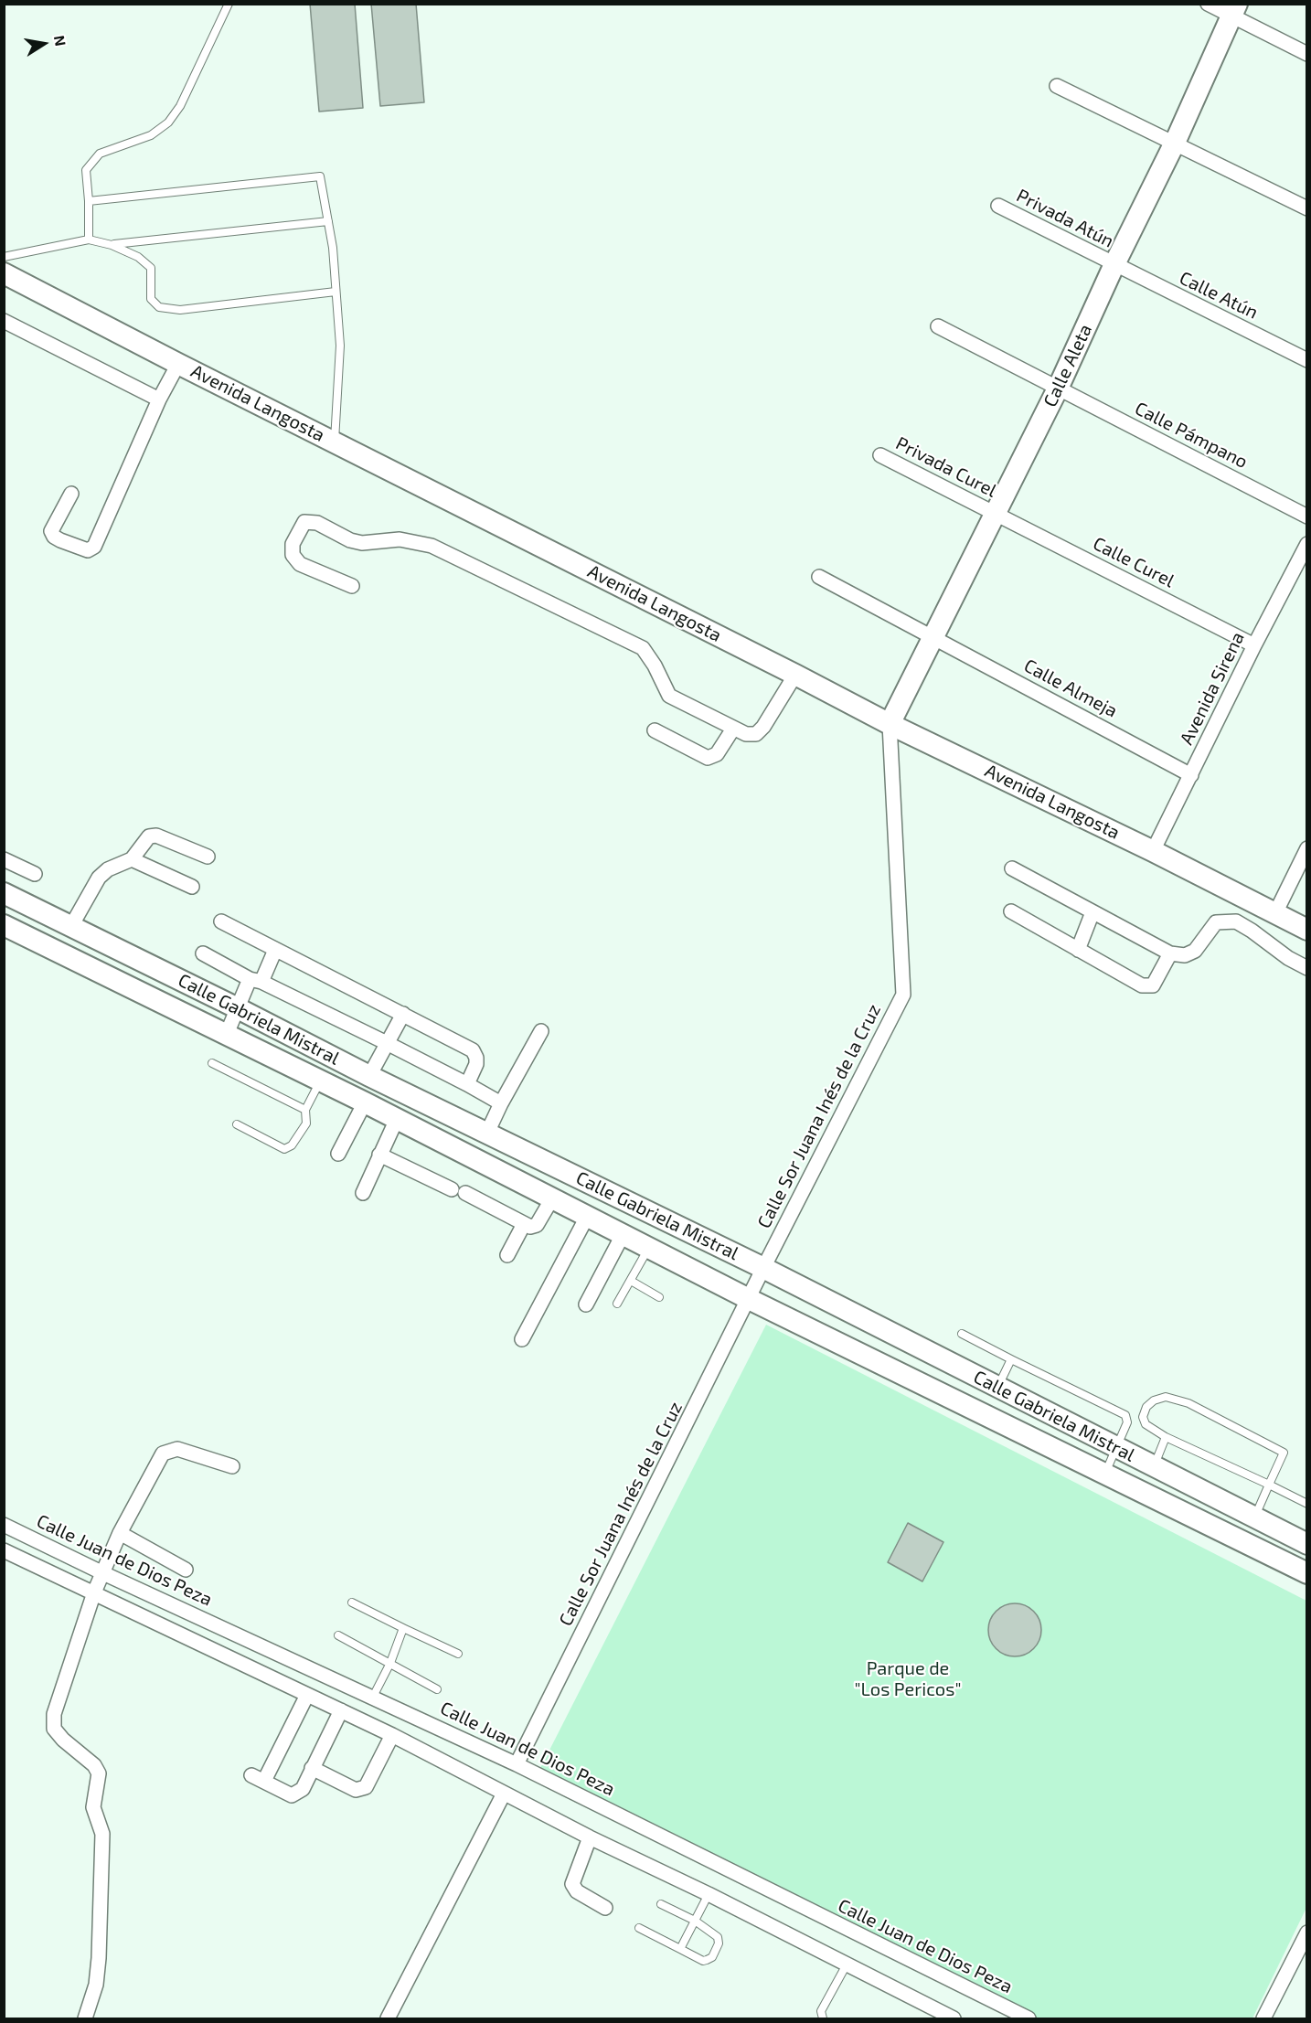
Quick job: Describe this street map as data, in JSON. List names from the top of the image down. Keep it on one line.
{"streets":{"street":["Privada Atún","Calle Atún","Calle Aleta","Avenida Langosta","Calle Pámpano","Privada Curel","Calle Curel","Calle Almeja","Avenida Sirena","Calle Gabriela Mistral","Calle Sor Juana Inés de la Cruz","Calle Juan de Dios Peza"]},"crossings":[["Privada Atún","Calle Atún"],["Privada Atún","Calle Aleta"],["Calle Atún","Calle Aleta"],["Calle Aleta","Avenida Langosta"],["Calle Aleta","Calle Pámpano"],["Calle Aleta","Privada Curel"],["Calle Aleta","Calle Curel"],["Calle Aleta","Calle Almeja"],["Calle Aleta","Calle Sor Juana Inés de la Cruz"],["Avenida Langosta","Avenida Sirena"],["Avenida Langosta","Calle Sor Juana Inés de la Cruz"],["Privada Curel","Calle Curel"],["Calle Curel","Avenida Sirena"],["Calle Almeja","Avenida Sirena"],["Calle Gabriela Mistral","Calle Sor Juana Inés de la Cruz"],["Calle Sor Juana Inés de la Cruz","Calle Juan de Dios Peza"]],"parks":["Parque de \"Los Pericos\""],"north":"right"}
